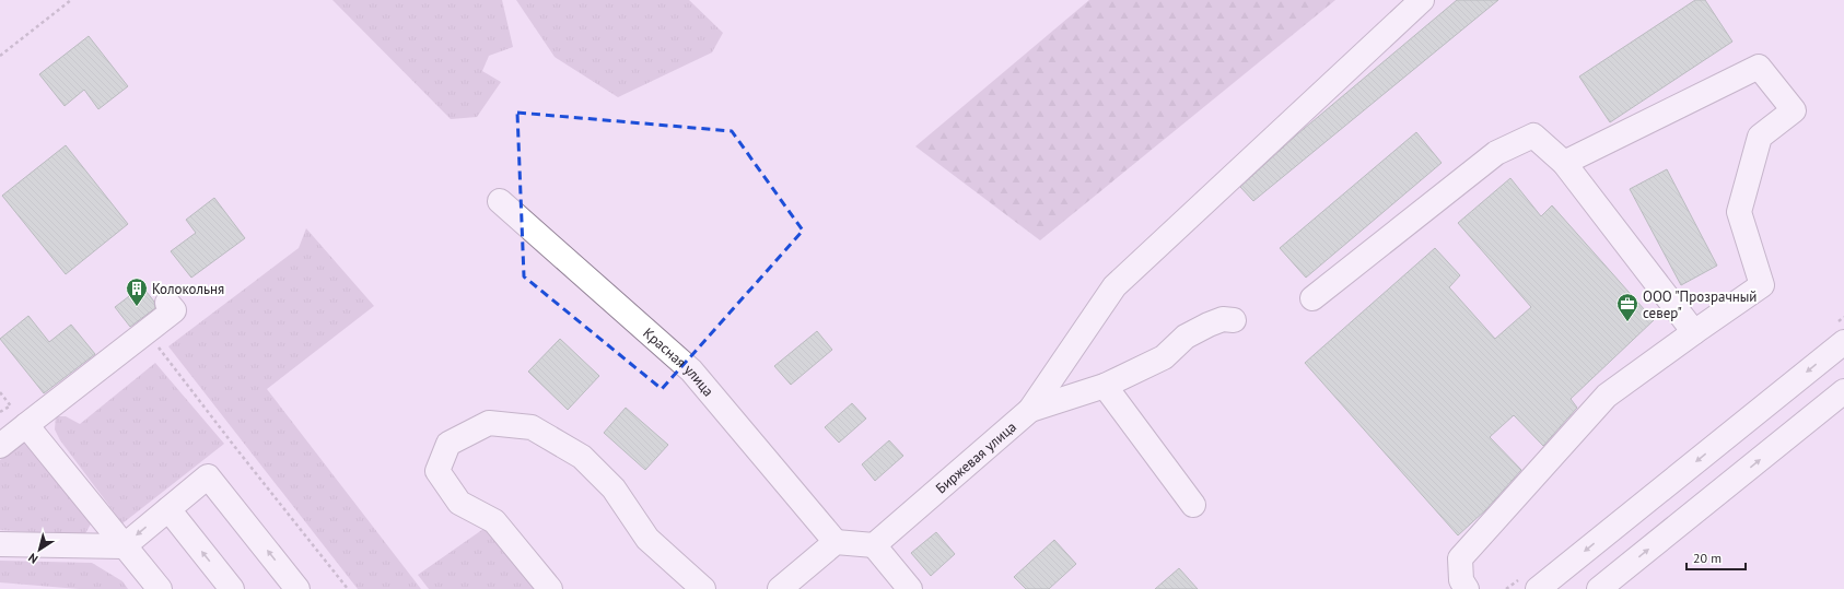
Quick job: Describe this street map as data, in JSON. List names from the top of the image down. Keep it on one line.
{"streets":{"street":["Красная улица","Биржевая улица"]},"places":{"building":["Колокольня"],"office":["ООО \"Прозрачный север\""]},"scale_bar":"20 m","north":"bottom left"}
